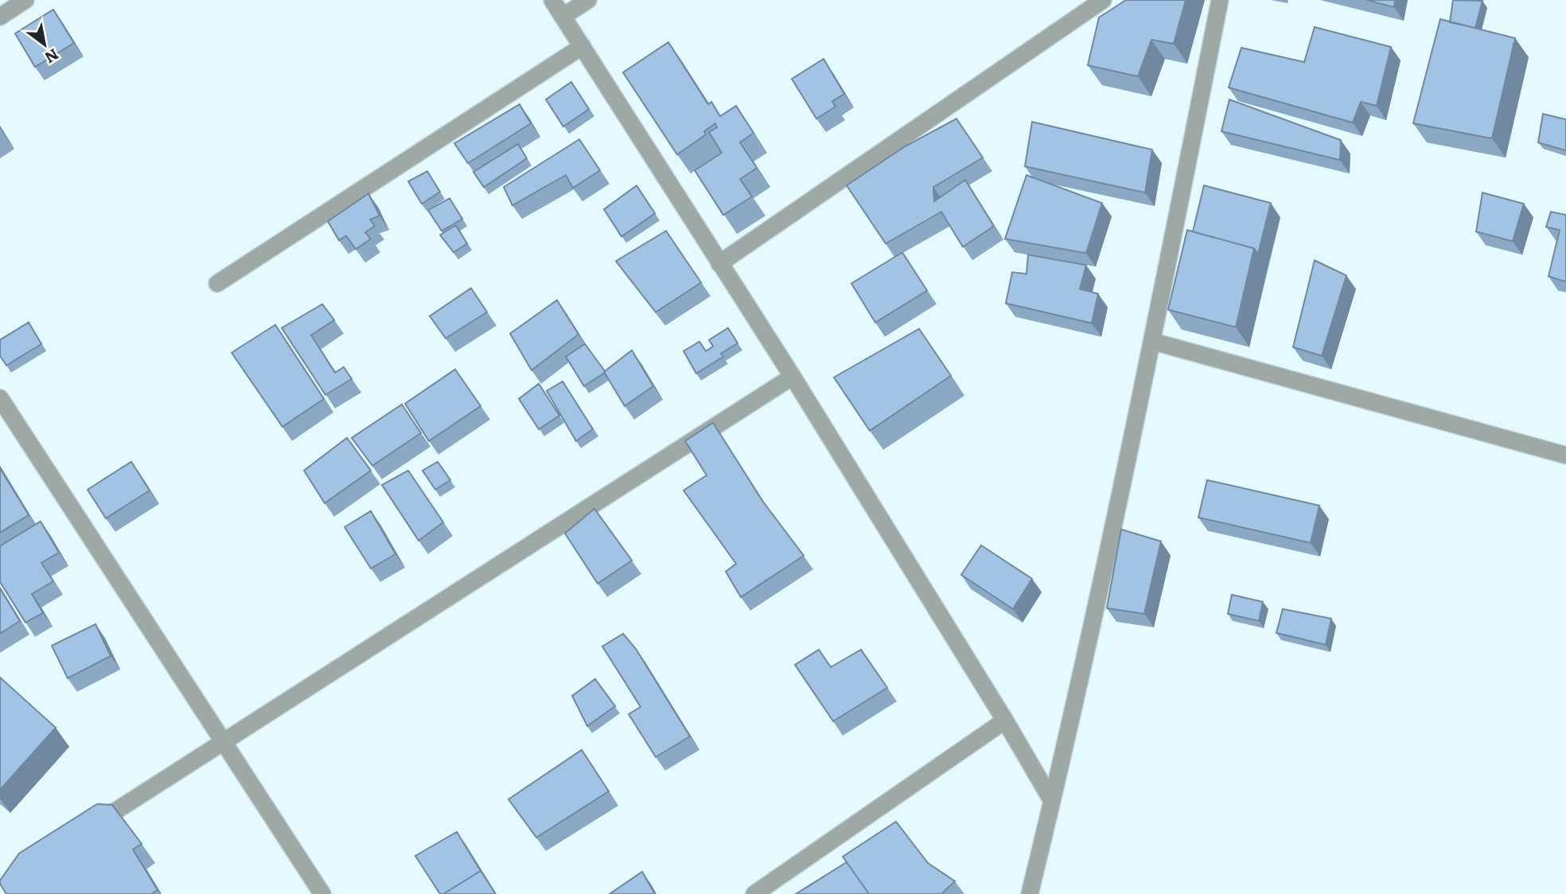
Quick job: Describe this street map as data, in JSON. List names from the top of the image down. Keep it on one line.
{"north":"bottom right"}
